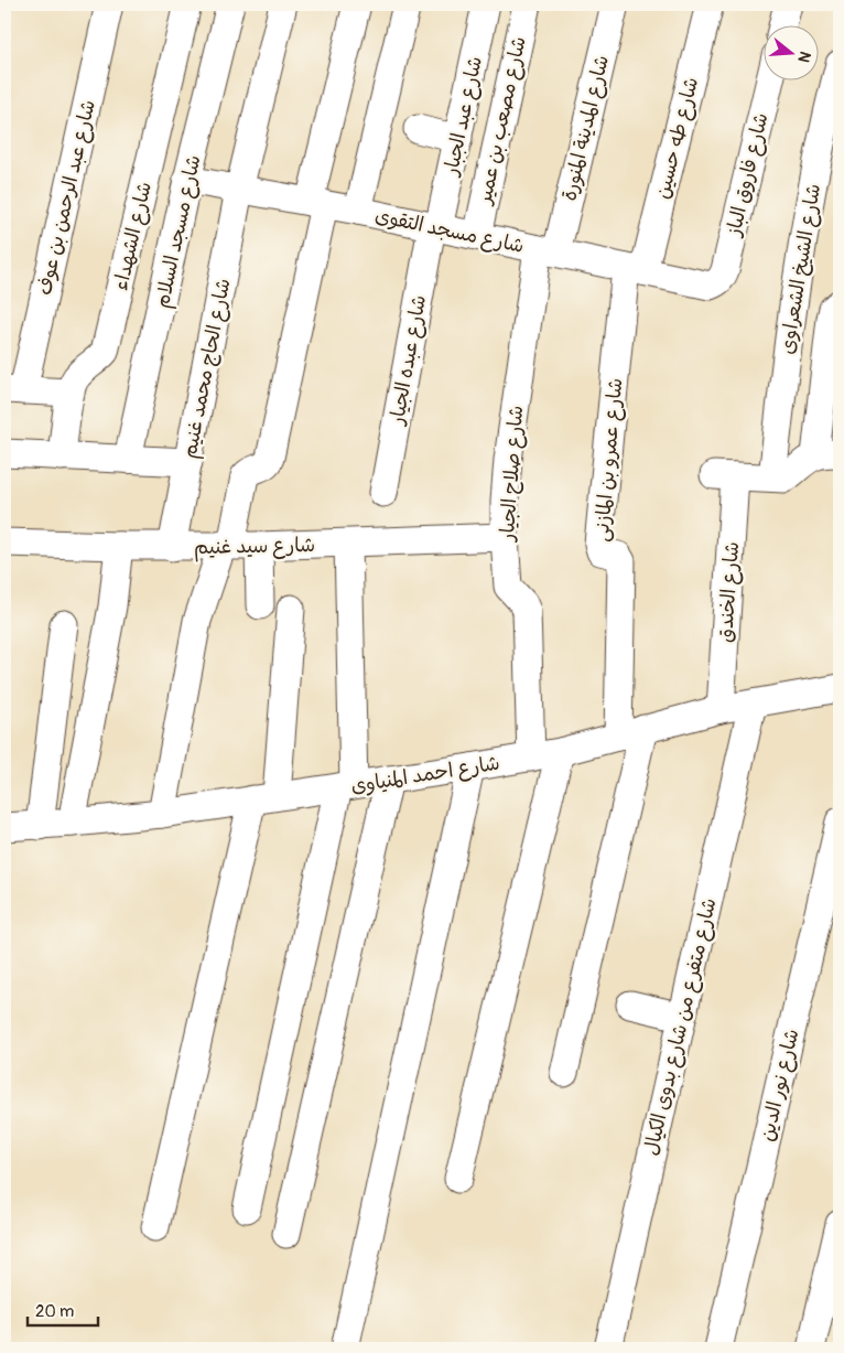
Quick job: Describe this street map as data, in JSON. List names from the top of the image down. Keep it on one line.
{"streets":{"street":["شارع عبد الجبار","شارع مصعب بن عمير","شارع المدينة المنورة","شارع طه حسين","شارع فاروق الباز","شارع عبد الرحمن بن عوف","شارع مسجد التقوى","شارع مسجد السلام","شارع الشهداء","شارع الشيخ الشعراوى","شارع عبده الجيار","شارع الحاج محمد غنيم","شارع عمرو بن المازنى","شارع صلاح الجيار","شارع سيد غنيم","شارع الخندق","شارع احمد المنياوى","شارع متفرع من شارع بدوى الكيال","شارع نور الدين"]},"crossings":[["شارع عبد الجبار","شارع مسجد التقوى"],["شارع عبد الجبار","شارع عبده الجيار"],["شارع مصعب بن عمير","شارع مسجد التقوى"],["شارع المدينة المنورة","شارع مسجد التقوى"],["شارع المدينة المنورة","شارع صلاح الجيار"],["شارع طه حسين","شارع مسجد التقوى"],["شارع طه حسين","شارع عمرو بن المازنى"],["شارع فاروق الباز","شارع مسجد التقوى"],["شارع مسجد التقوى","شارع مسجد السلام"],["شارع مسجد التقوى","شارع عبده الجيار"],["شارع مسجد التقوى","شارع الحاج محمد غنيم"],["شارع مسجد التقوى","شارع عمرو بن المازنى"],["شارع مسجد التقوى","شارع صلاح الجيار"],["شارع الشيخ الشعراوى","شارع الخندق"],["شارع الحاج محمد غنيم","شارع سيد غنيم"],["شارع عمرو بن المازنى","شارع احمد المنياوى"],["شارع صلاح الجيار","شارع سيد غنيم"],["شارع صلاح الجيار","شارع احمد المنياوى"],["شارع الخندق","شارع احمد المنياوى"],["شارع احمد المنياوى","شارع متفرع من شارع بدوى الكيال"]],"scale_bar":"20 m","north":"right"}
